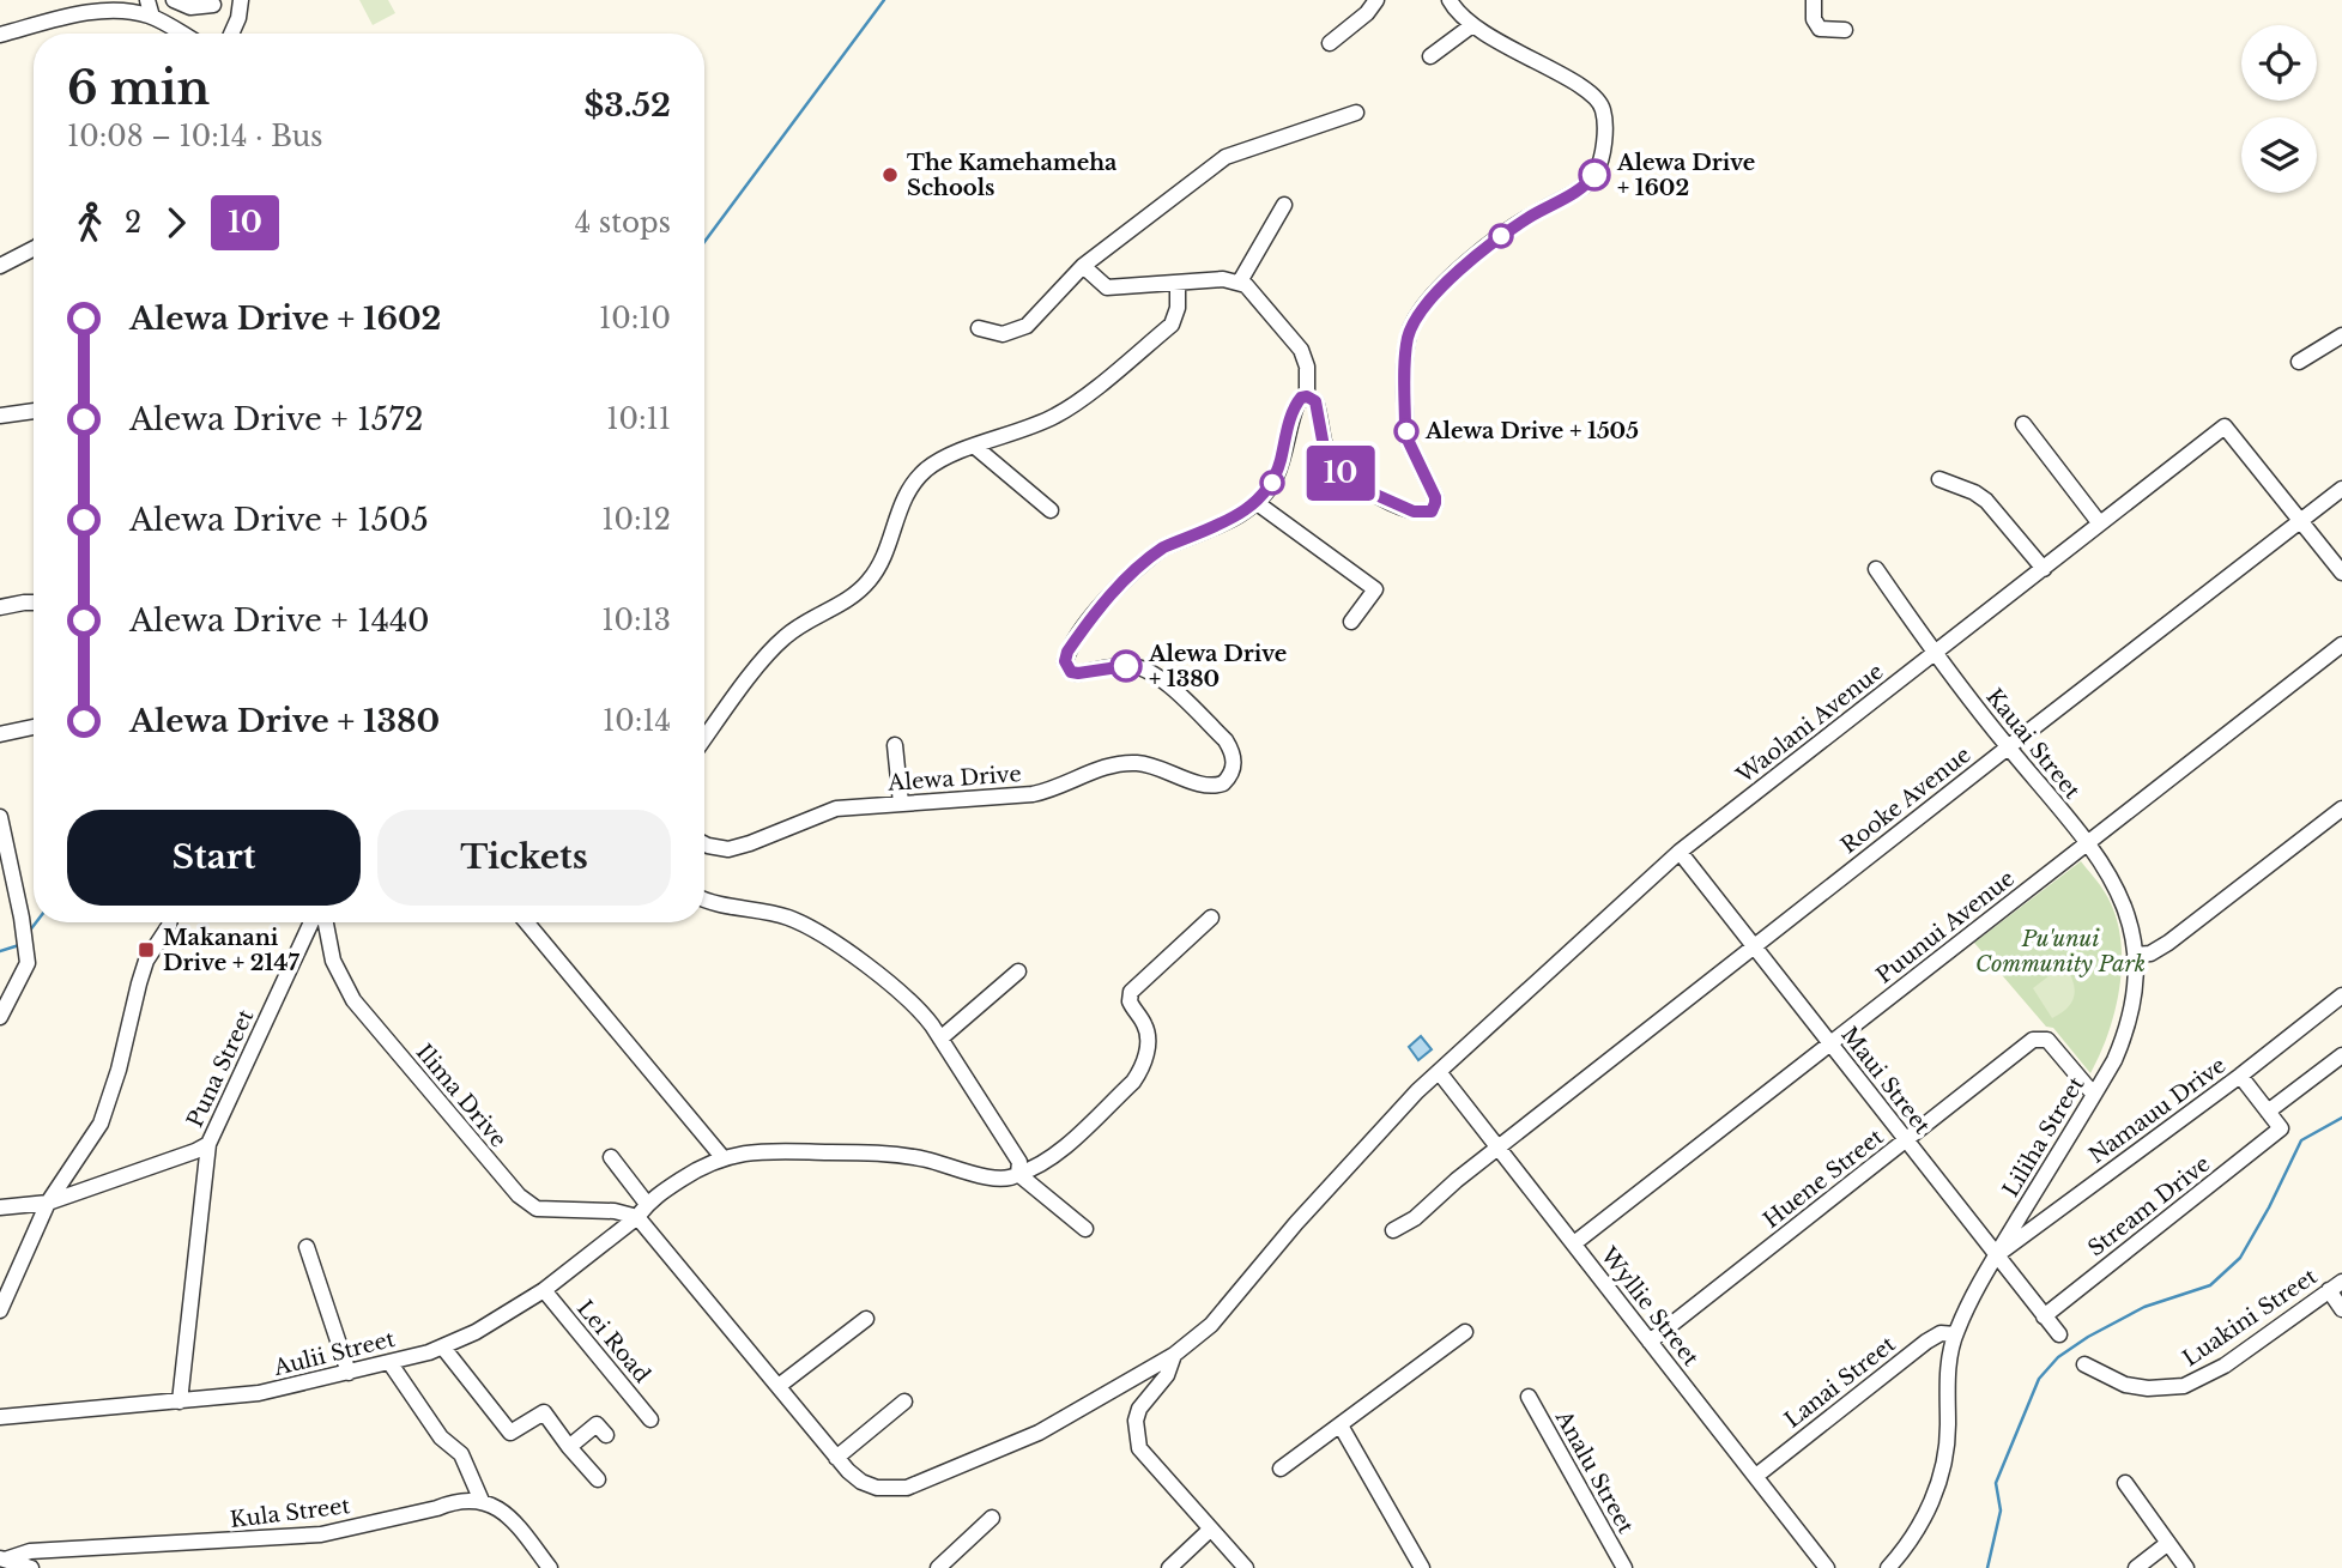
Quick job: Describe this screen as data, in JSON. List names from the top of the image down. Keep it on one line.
{"streets":{"street":["Waolani Avenue","Kauai Street","Alewa Drive","Rooke Avenue","Puunui Avenue","Puna Street","Maui Street","Ilima Drive","Namauu Drive","Liliha Street","Huene Street","Stream Drive","Wyllie Street","Luakini Street","Lei Road","Aulii Street","Lanai Street","Analu Street","Kula Street"]},"crossings":[["Waolani Avenue","Kauai Street"],["Waolani Avenue","Rooke Avenue"],["Waolani Avenue","Maui Street"],["Waolani Avenue","Wyllie Street"],["Kauai Street","Rooke Avenue"],["Kauai Street","Puunui Avenue"],["Kauai Street","Liliha Street"],["Rooke Avenue","Maui Street"],["Rooke Avenue","Wyllie Street"],["Puunui Avenue","Maui Street"],["Puunui Avenue","Wyllie Street"],["Puna Street","Aulii Street"],["Maui Street","Namauu Drive"],["Maui Street","Liliha Street"],["Maui Street","Huene Street"],["Maui Street","Stream Drive"],["Ilima Drive","Aulii Street"],["Namauu Drive","Liliha Street"],["Liliha Street","Huene Street"],["Liliha Street","Lanai Street"],["Huene Street","Wyllie Street"],["Wyllie Street","Lanai Street"],["Lei Road","Aulii Street"]],"parks":["Pu'unui Community Park"],"places":{"other":["The Kamehameha Schools","Alewa Drive + 1602","Alewa Drive + 1505","Alewa Drive + 1380"],"transit":["Makanani Drive + 2147"]},"lines":["bus line 10"],"page":{"on_map":"10","heading":["6 min","10:08 – 10:14 · Bus","$3.52"],"legs":["2","10","4 stops"],"list":[{"name":"Alewa Drive + 1602","value":"10:10"},{"name":"Alewa Drive + 1572","value":"10:11"},{"name":"Alewa Drive + 1505","value":"10:12"},{"name":"Alewa Drive + 1440","value":"10:13"},{"name":"Alewa Drive + 1380","value":"10:14"}],"buttons":["Start","Tickets"]}}
